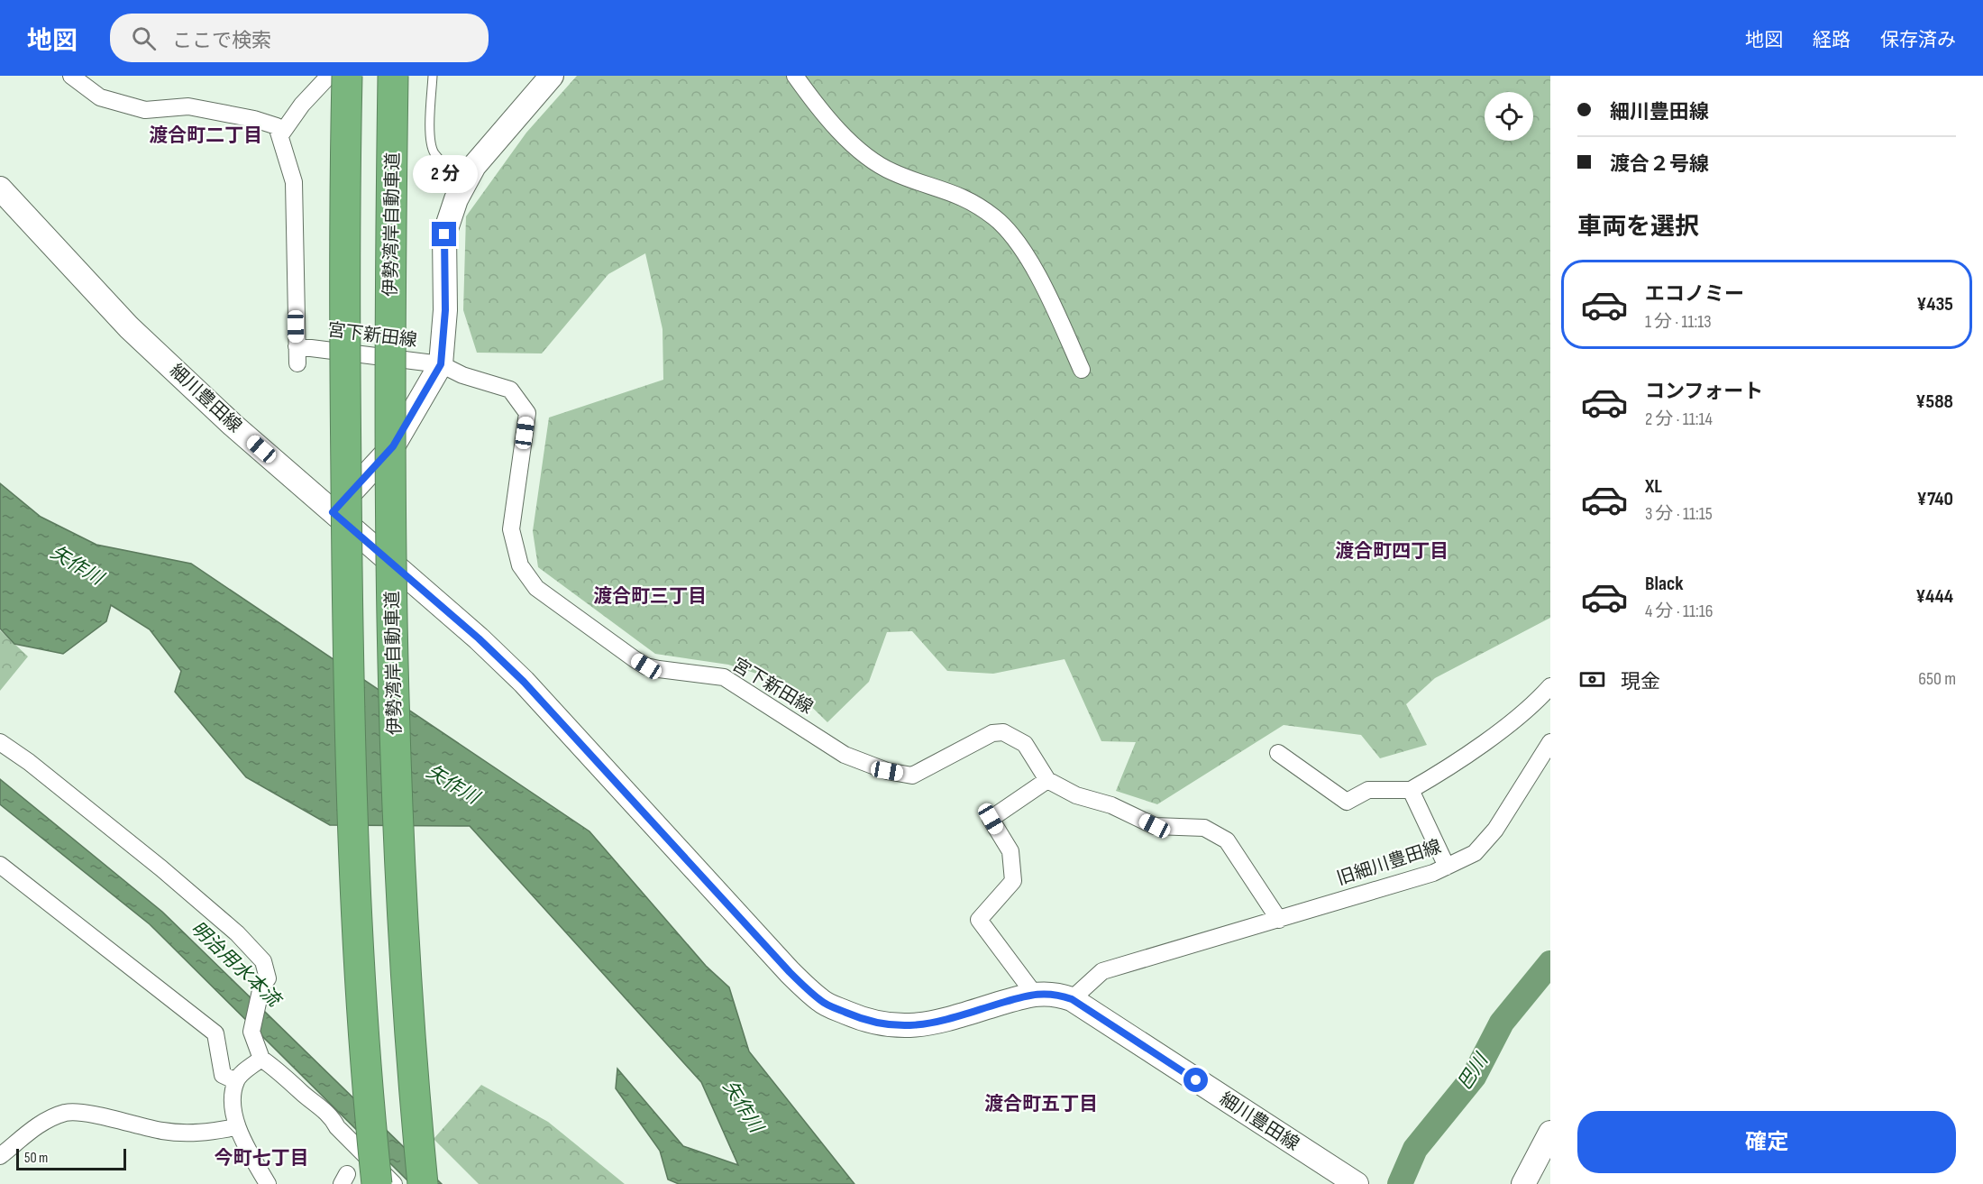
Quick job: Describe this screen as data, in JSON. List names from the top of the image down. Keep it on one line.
{"streets":{"highway":["伊勢湾岸自動車道"],"main road":["細川豊田線"],"street":["宮下新田線","旧細川豊田線"]},"crossings":[["細川豊田線","旧細川豊田線"]],"districts":["渡合町二丁目","渡合町四丁目","渡合町三丁目","渡合町五丁目","今町七丁目"],"water":["矢作川","明治用水本流","巴川"],"scale_bar":"50 m","page":{"header":"地図","search":"ここで検索","nav":["地図","経路","保存済み"],"banner":["細川豊田線","渡合２号線"],"bubble":"2 分","heading":"車両を選択","list":[{"name":"エコノミー","note":"1 分 · 11:13","value":"¥435"},{"name":"コンフォート","note":"2 分 · 11:14","value":"¥588"},{"name":"XL","note":"3 分 · 11:15","value":"¥740"},{"name":"Black","note":"4 分 · 11:16","value":"¥444"}],"pay":["現金","650 m"],"buttons":"確定","scale":"50 m"}}
